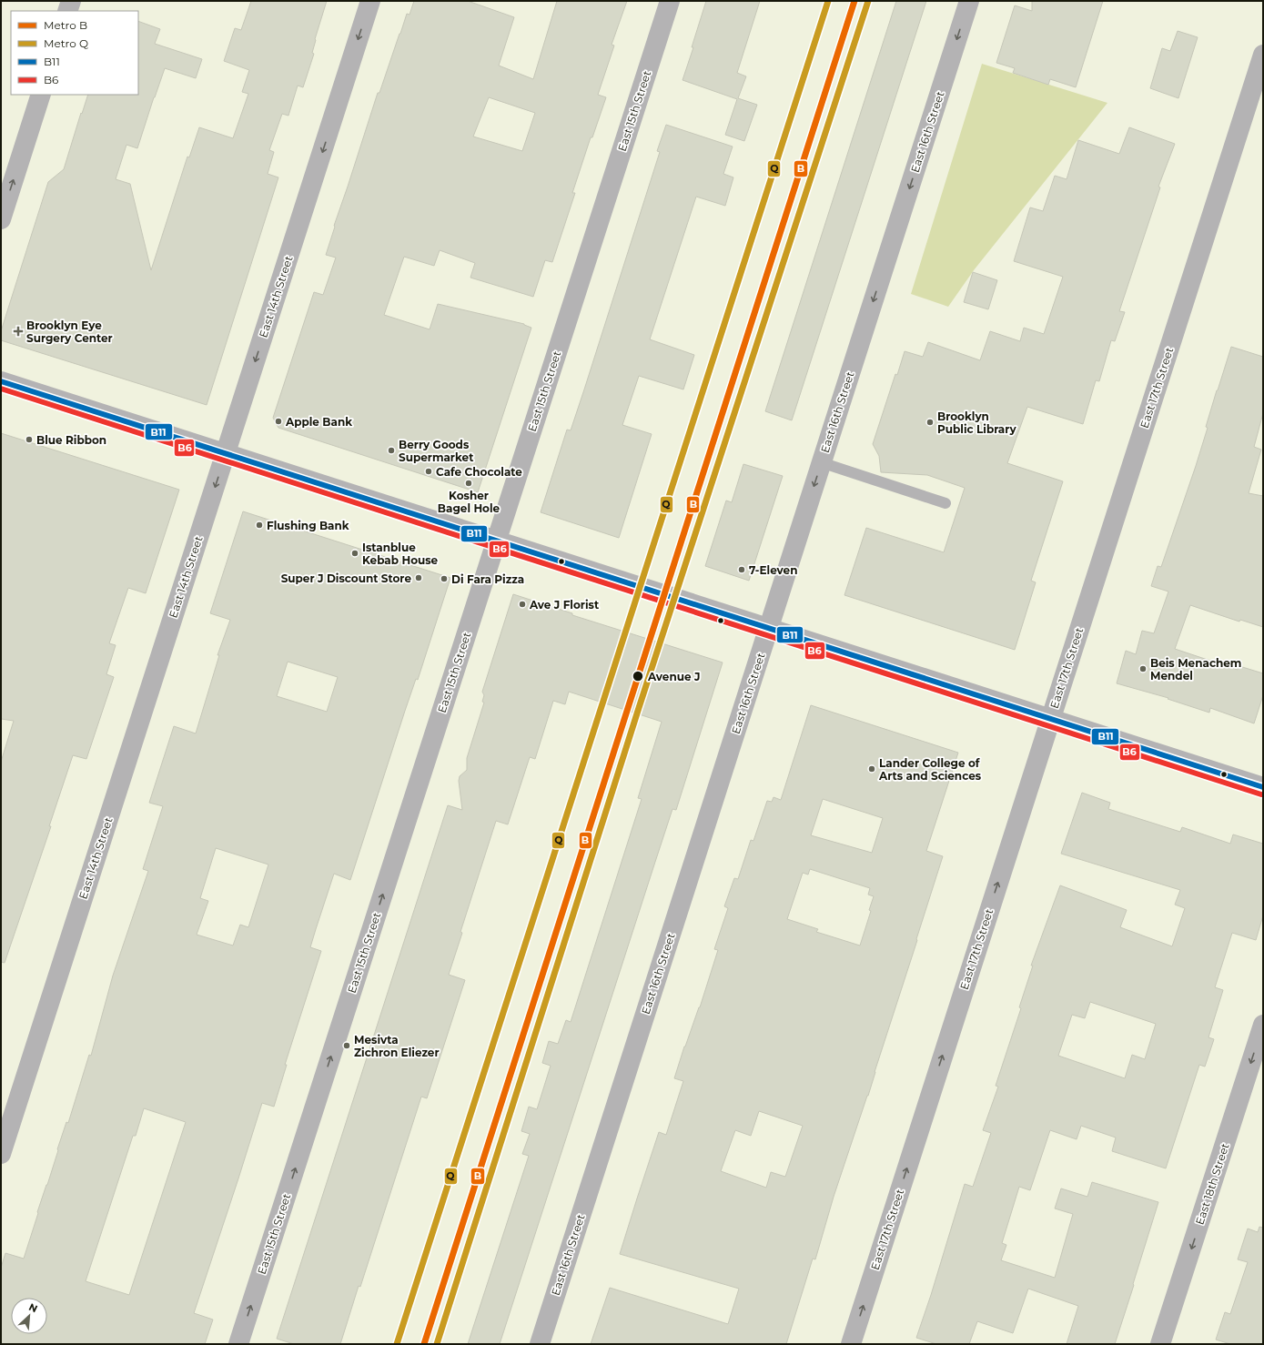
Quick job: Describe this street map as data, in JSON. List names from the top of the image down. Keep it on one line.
{"streets":{"street":["East 15th Street","East 16th Street","East 14th Street","East 17th Street","East 18th Street"]},"one_way":["East 15th Street","East 16th Street","East 14th Street","East 17th Street","East 18th Street"],"places":{"health":["Brooklyn Eye Surgery Center"],"other":["Apple Bank","Brooklyn Public Library","Blue Ribbon","Berry Goods Supermarket","Cafe Chocolate","Kosher Bagel Hole","Flushing Bank","Istanblue Kebab House","7-Eleven","Super J Discount Store","Di Fara Pizza","Ave J Florist","Beis Menachem Mendel","Avenue J","Lander College of Arts and Sciences","Mesivta Zichron Eliezer"]},"lines":["metro line B","metro line Q","transit line B11","transit line B6"],"legend":["Metro B","Metro Q","B11","B6"],"north":"top right"}
